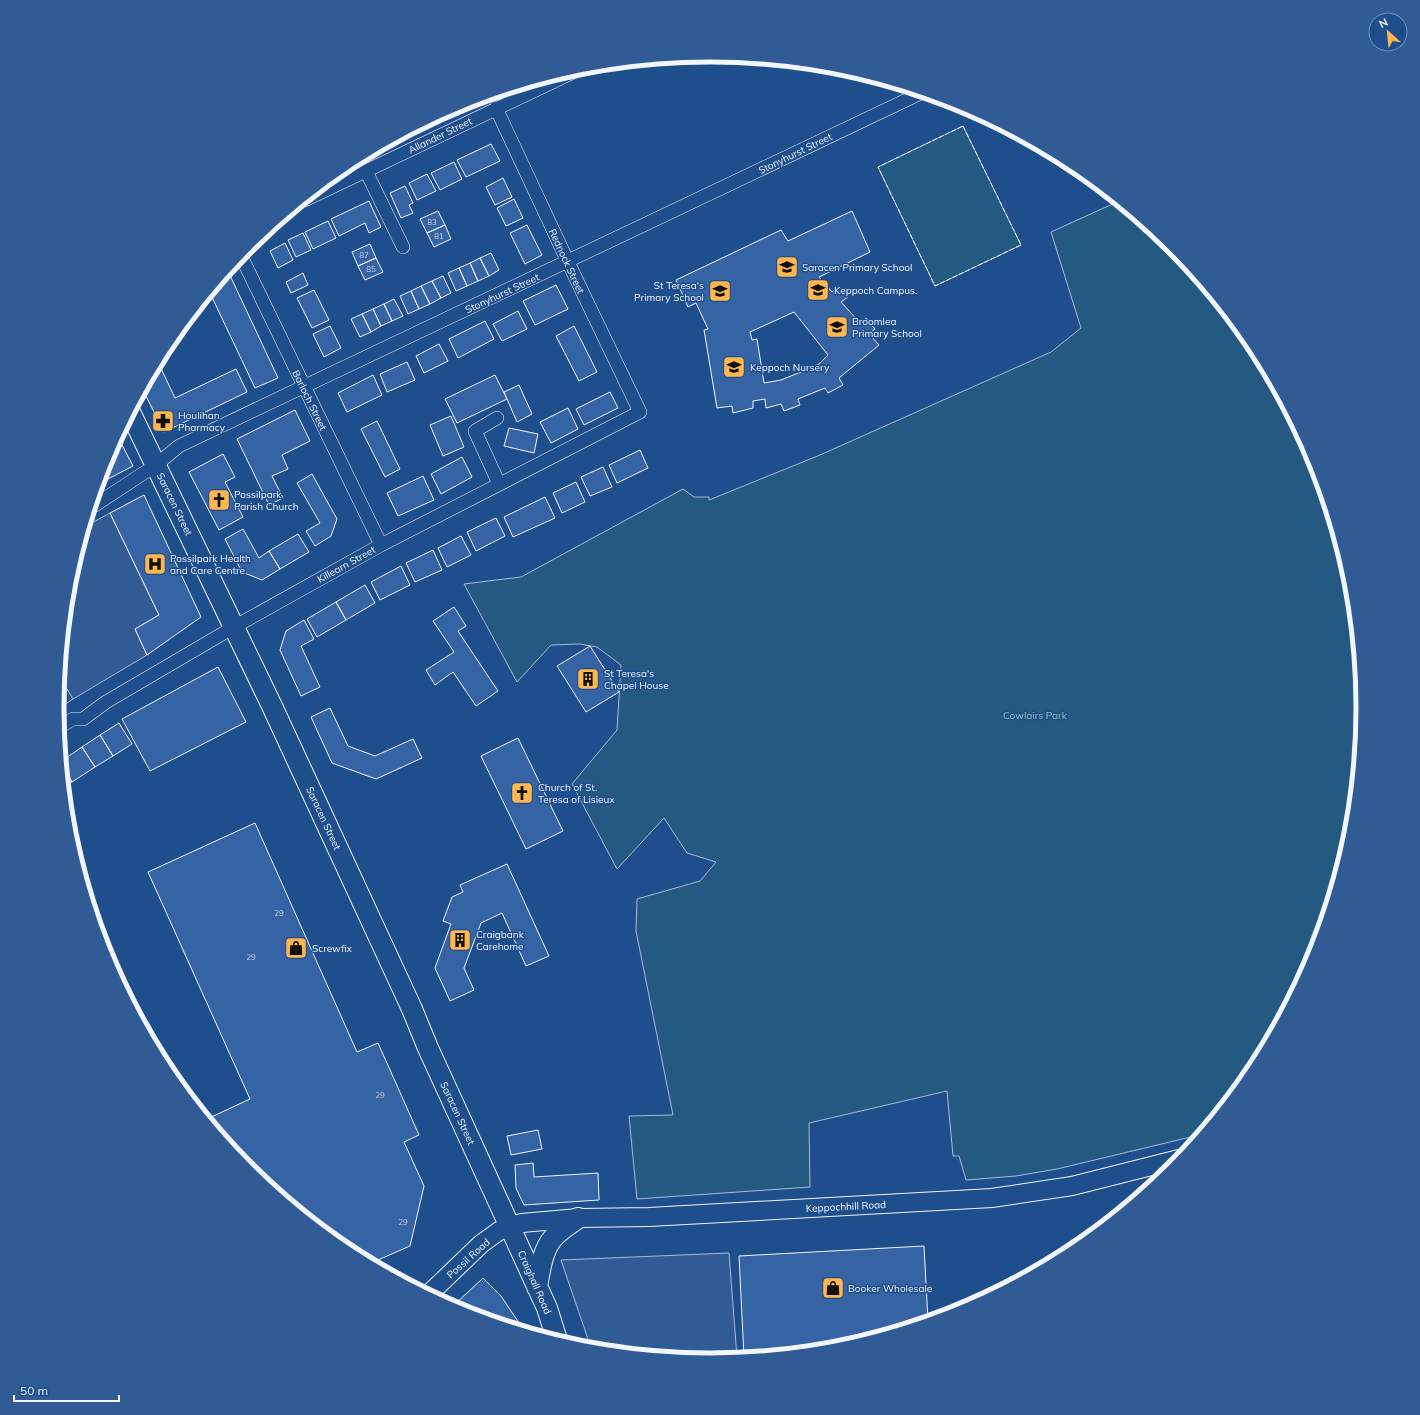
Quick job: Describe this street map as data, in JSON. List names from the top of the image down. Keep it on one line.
{"streets":{"main road":["Saracen Street","Craighall Road"],"street":["Allander Street","Stonyhurst Street","Rednock Street","Barloch Street","Killearn Street","Keppochhill Road","Possil Road"]},"crossings":[["Allander Street","Rednock Street"],["Stonyhurst Street","Rednock Street"],["Stonyhurst Street","Barloch Street"],["Stonyhurst Street","Saracen Street"],["Rednock Street","Killearn Street"],["Barloch Street","Killearn Street"],["Saracen Street","Killearn Street"],["Saracen Street","Keppochhill Road"],["Saracen Street","Possil Road"],["Saracen Street","Craighall Road"],["Keppochhill Road","Possil Road"],["Keppochhill Road","Craighall Road"],["Possil Road","Craighall Road"]],"parks":["Cowlairs Park"],"places":{"school or university":["Saracen Primary School","Keppoch Campus.","St Teresa's Primary School","Broomlea Primary School","Keppoch Nursery"],"pharmacy":["Houlihan Pharmacy"],"church":["Possilpark Parish Church","Church of St. Teresa of Lisieux"],"hospital":["Possilpark Health and Care Centre"],"building":["St Teresa's Chapel House","Craigbank Carehome"],"shop":["Screwfix","Booker Wholesale"]},"house_numbers":["83","81","87","85","29","29","29","29"],"scale_bar":"50 m","north":"top left"}
